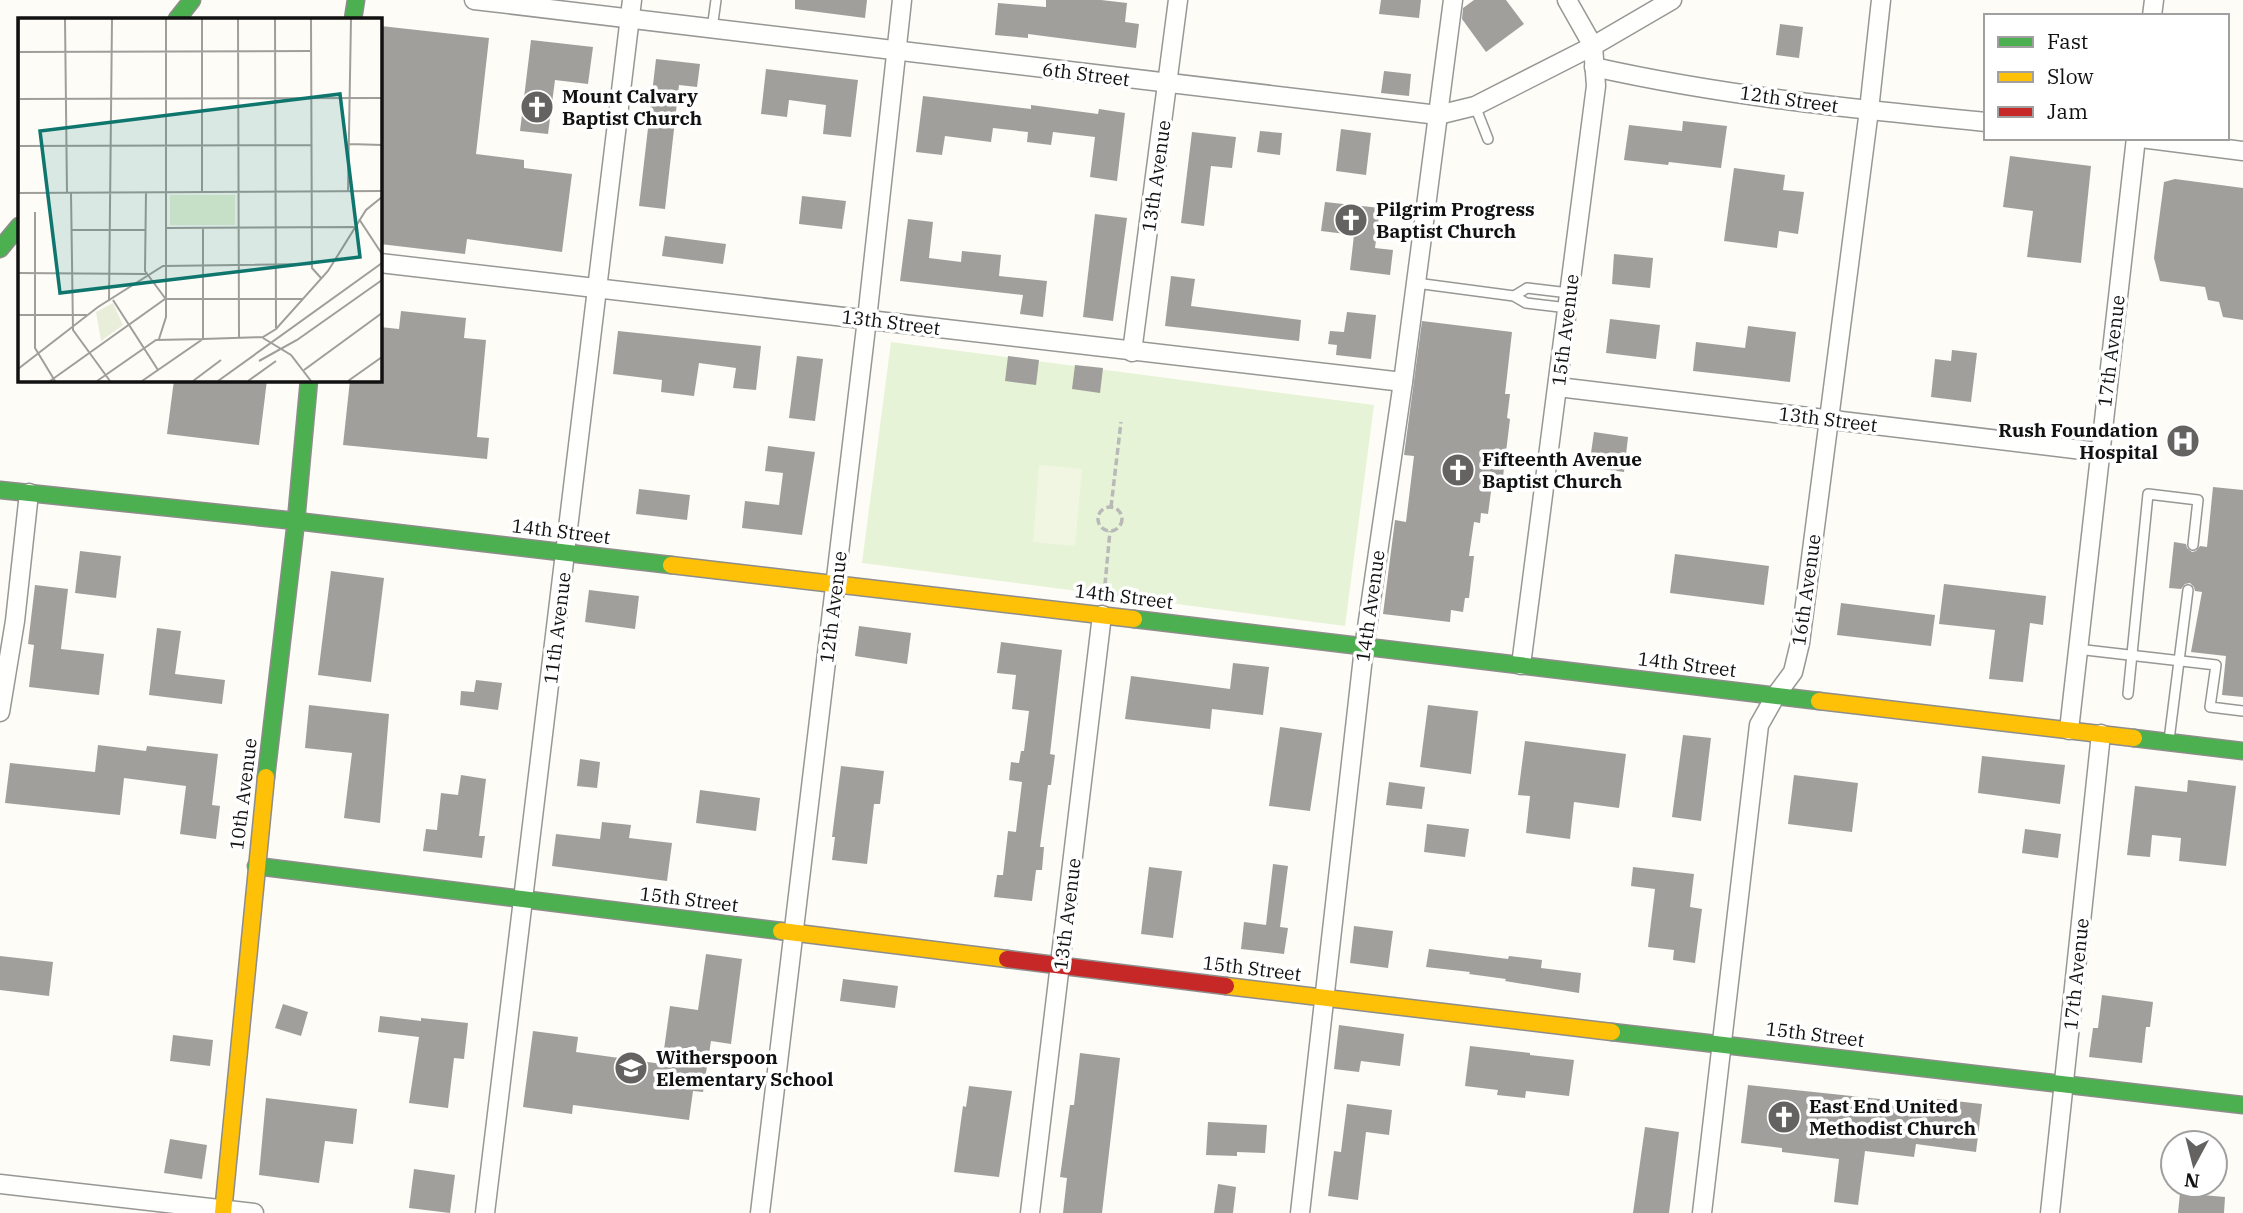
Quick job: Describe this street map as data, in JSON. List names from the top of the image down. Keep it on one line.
{"streets":{"street":["6th Street","12th Street","13th Avenue","13th Street","15th Avenue","17th Avenue","14th Street","16th Avenue","14th Avenue","12th Avenue","11th Avenue","10th Avenue","15th Street"]},"crossings":[["6th Street","13th Avenue"],["6th Street","15th Avenue"],["6th Street","14th Avenue"],["6th Street","12th Avenue"],["6th Street","11th Avenue"],["12th Street","15th Avenue"],["12th Street","16th Avenue"],["13th Avenue","13th Street"],["13th Avenue","14th Street"],["13th Avenue","15th Street"],["13th Street","15th Avenue"],["13th Street","17th Avenue"],["13th Street","16th Avenue"],["13th Street","14th Avenue"],["13th Street","12th Avenue"],["13th Street","11th Avenue"],["15th Avenue","14th Street"],["17th Avenue","14th Street"],["17th Avenue","15th Street"],["14th Street","16th Avenue"],["14th Street","14th Avenue"],["14th Street","12th Avenue"],["14th Street","11th Avenue"],["14th Street","10th Avenue"],["16th Avenue","15th Street"],["14th Avenue","15th Street"],["12th Avenue","15th Street"],["11th Avenue","15th Street"],["10th Avenue","15th Street"]],"places":{"church":["Mount Calvary Baptist Church","Pilgrim Progress Baptist Church","Fifteenth Avenue Baptist Church","East End United Methodist Church"],"hospital":["Rush Foundation Hospital"],"school or university":["Witherspoon Elementary School"]},"legend":["Fast","Slow","Jam"],"north":"bottom"}
